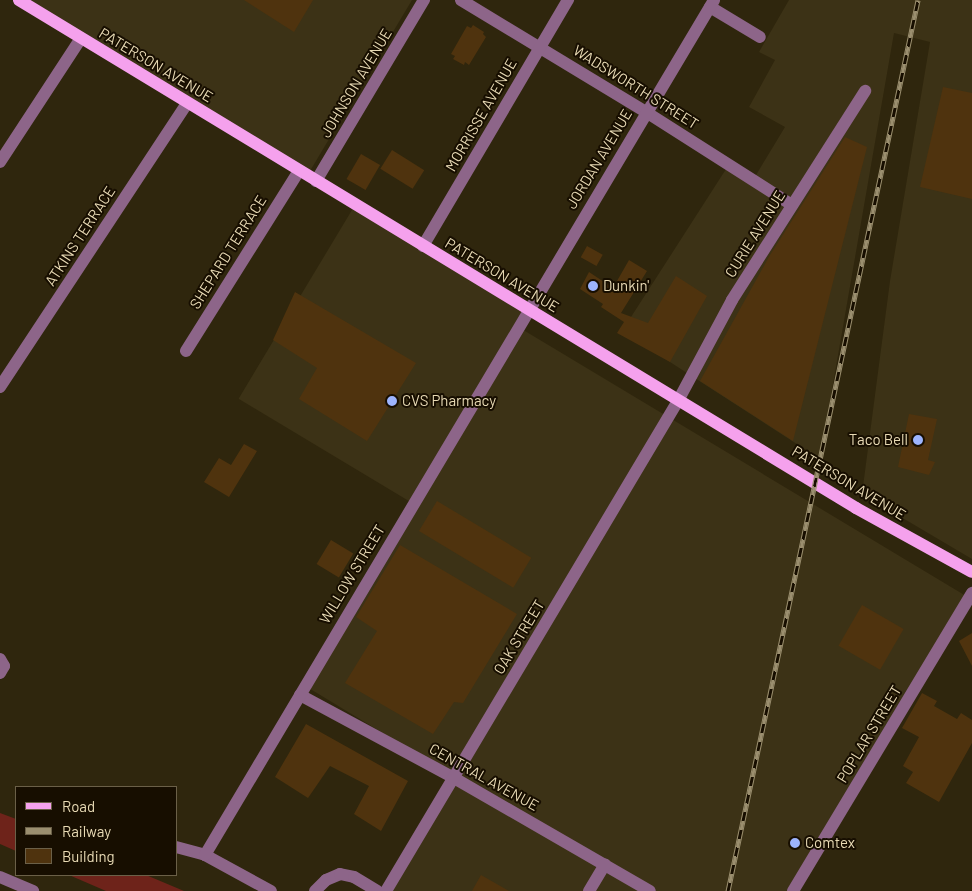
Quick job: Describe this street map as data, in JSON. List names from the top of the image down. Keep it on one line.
{"streets":{"main road":["PATERSON AVENUE"],"street":["JOHNSON AVENUE","WADSWORTH STREET","MORRISSE AVENUE","JORDAN AVENUE","CURIE AVENUE","ATKINS TERRACE","SHEPARD TERRACE","WILLOW STREET","OAK STREET","POPLAR STREET","CENTRAL AVENUE"]},"crossings":[["PATERSON AVENUE","JOHNSON AVENUE"],["PATERSON AVENUE","MORRISSE AVENUE"],["PATERSON AVENUE","JORDAN AVENUE"],["PATERSON AVENUE","CURIE AVENUE"],["PATERSON AVENUE","ATKINS TERRACE"],["PATERSON AVENUE","SHEPARD TERRACE"],["PATERSON AVENUE","WILLOW STREET"],["PATERSON AVENUE","OAK STREET"],["WADSWORTH STREET","MORRISSE AVENUE"],["WADSWORTH STREET","JORDAN AVENUE"],["WADSWORTH STREET","CURIE AVENUE"],["JORDAN AVENUE","WILLOW STREET"],["CURIE AVENUE","OAK STREET"],["WILLOW STREET","CENTRAL AVENUE"],["OAK STREET","CENTRAL AVENUE"]],"places":["Dunkin'","CVS Pharmacy","Taco Bell","Comtex"],"legend":["Road","Railway","Building"]}
